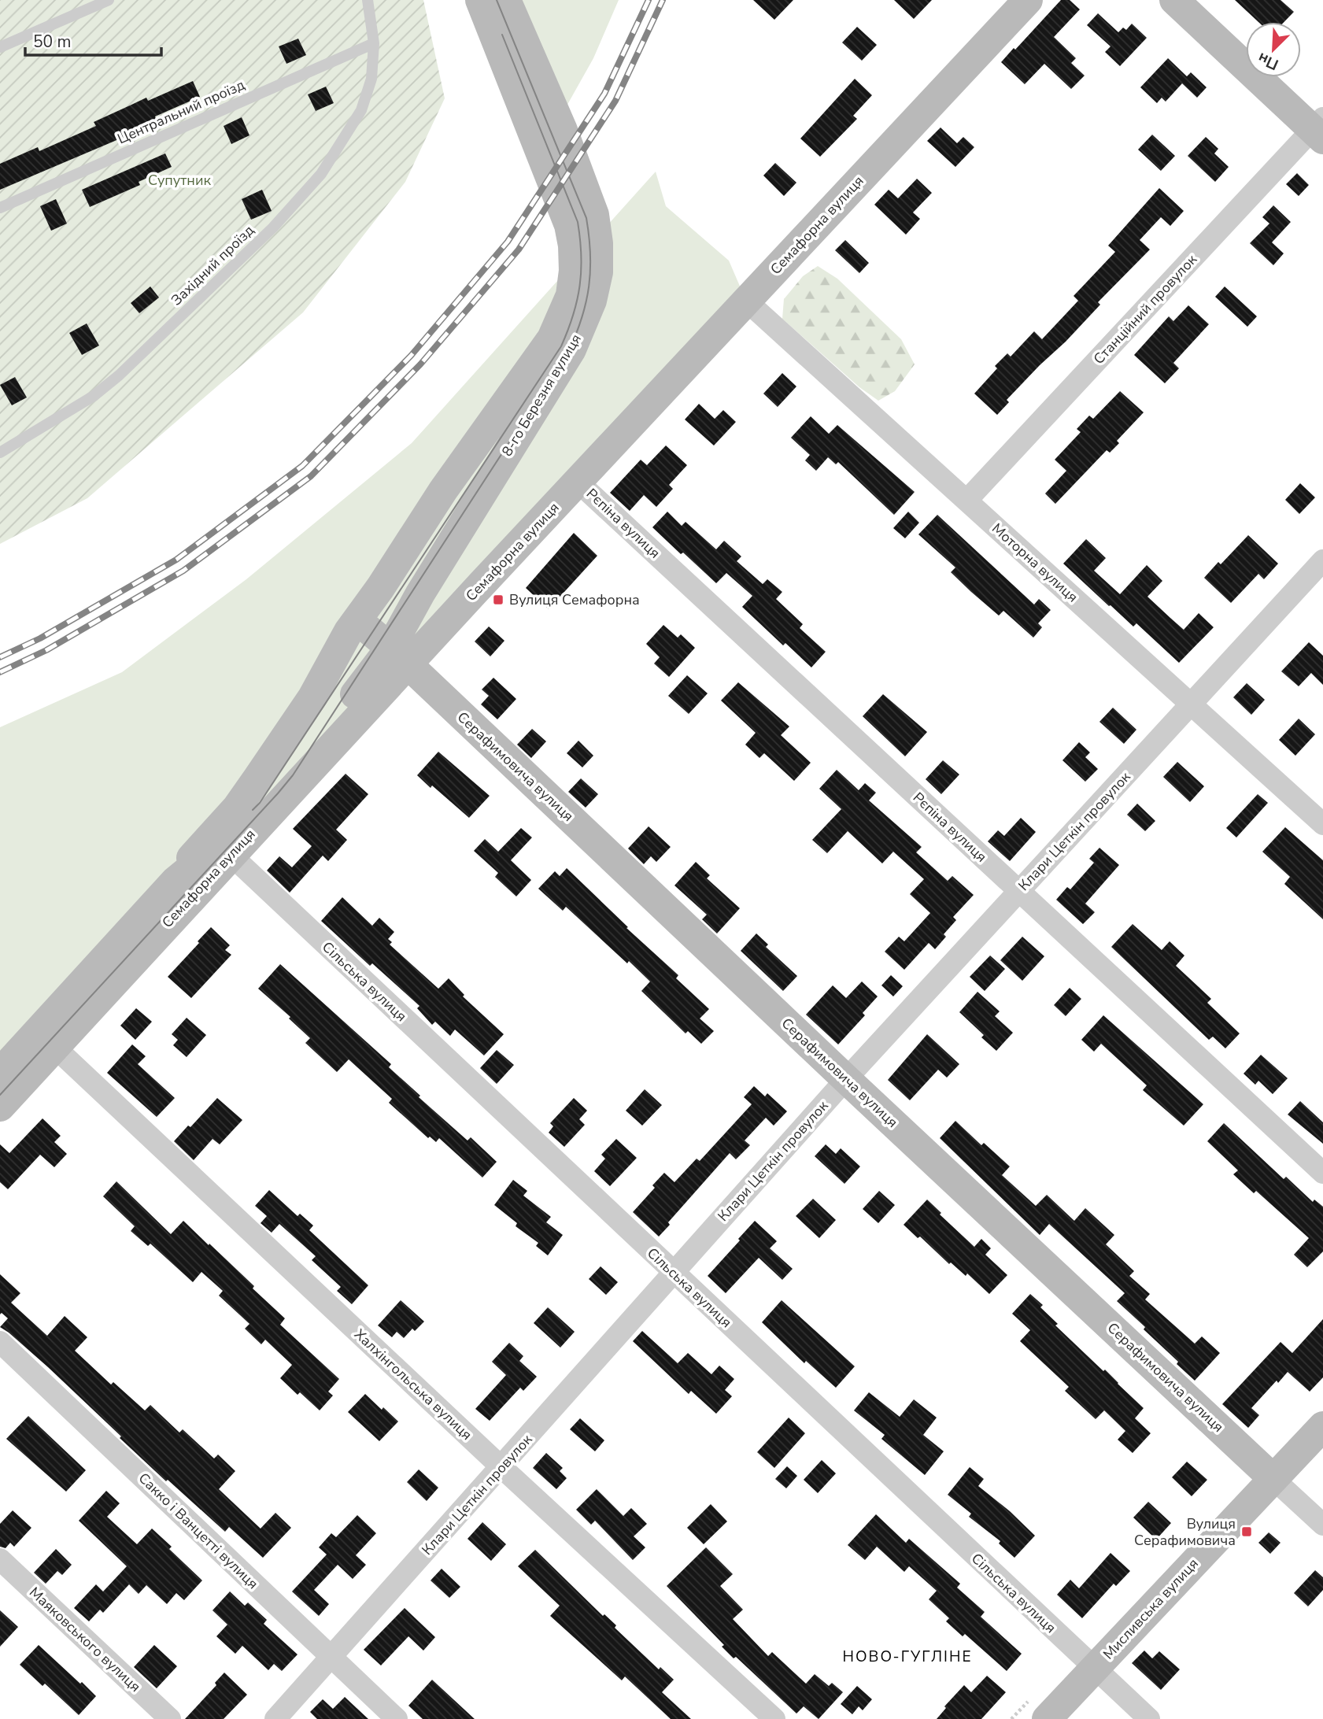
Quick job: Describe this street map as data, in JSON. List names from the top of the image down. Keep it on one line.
{"streets":{"main road":["Семафорна вулиця","8-го Березня вулиця","Серафимовича вулиця","Мисливська вулиця"],"street":["Станційний провулок","Рєпіна вулиця","Моторна вулиця","Клари Цеткін провулок","Сільська вулиця","Халхінгольська вулиця","Сакко і Ванцетті вулиця","Маяковського вулиця"],"lane":["Центральний проїзд","Західний проїзд"]},"crossings":[["Центральний проїзд","Західний проїзд"],["Семафорна вулиця","8-го Березня вулиця"],["Семафорна вулиця","Рєпіна вулиця"],["Семафорна вулиця","Моторна вулиця"],["Семафорна вулиця","Серафимовича вулиця"],["Семафорна вулиця","Сільська вулиця"],["Семафорна вулиця","Халхінгольська вулиця"],["Станційний провулок","Моторна вулиця"],["8-го Березня вулиця","Серафимовича вулиця"],["Рєпіна вулиця","Клари Цеткін провулок"],["Моторна вулиця","Клари Цеткін провулок"],["Серафимовича вулиця","Клари Цеткін провулок"],["Серафимовича вулиця","Мисливська вулиця"],["Клари Цеткін провулок","Сільська вулиця"],["Клари Цеткін провулок","Халхінгольська вулиця"],["Клари Цеткін провулок","Сакко і Ванцетті вулиця"],["Сільська вулиця","Мисливська вулиця"]],"districts":["НОВО-ГУГЛІНЕ"],"parks":["Супутник"],"places":{"transit":["Вулиця Семафорна","Вулиця Серафимовича"]},"scale_bar":"50 m","north":"bottom left"}
